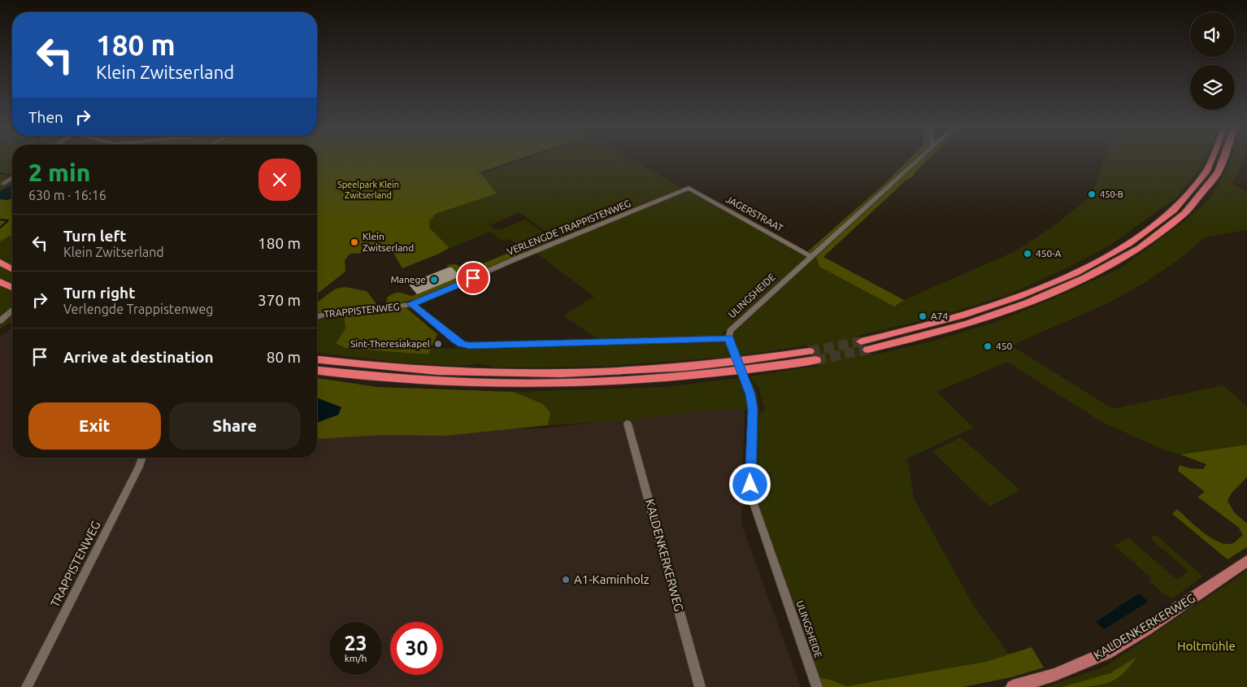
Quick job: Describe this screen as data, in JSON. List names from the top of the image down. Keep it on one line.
{"streets":{"main road":["KALDENKERKERWEG"],"street":["JAGERSTRAAT","VERLENGDE TRAPPISTENWEG","ULINGSHEIDE","TRAPPISTENWEG"]},"crossings":[["JAGERSTRAAT","VERLENGDE TRAPPISTENWEG"],["JAGERSTRAAT","ULINGSHEIDE"],["VERLENGDE TRAPPISTENWEG","TRAPPISTENWEG"]],"parks":["Speelpark Klein Zwitserland","Holtmühle"],"places":["450-B","Klein Zwitserland","450-A","Manege","A74","Sint-Theresiakapel","450","A1-Kaminholz"],"page":{"turn":["180 m","Klein Zwitserland"],"then":"Then","heading":["2 min","630 m · 16:16"],"list":[{"name":"Turn left","note":"Klein Zwitserland","value":"180 m"},{"name":"Turn right","note":"Verlengde Trappistenweg","value":"370 m"},{"name":"Arrive at destination","value":"80 m"}],"buttons":["Exit","Share"],"speed":"23 km/h","limit":"30"}}
